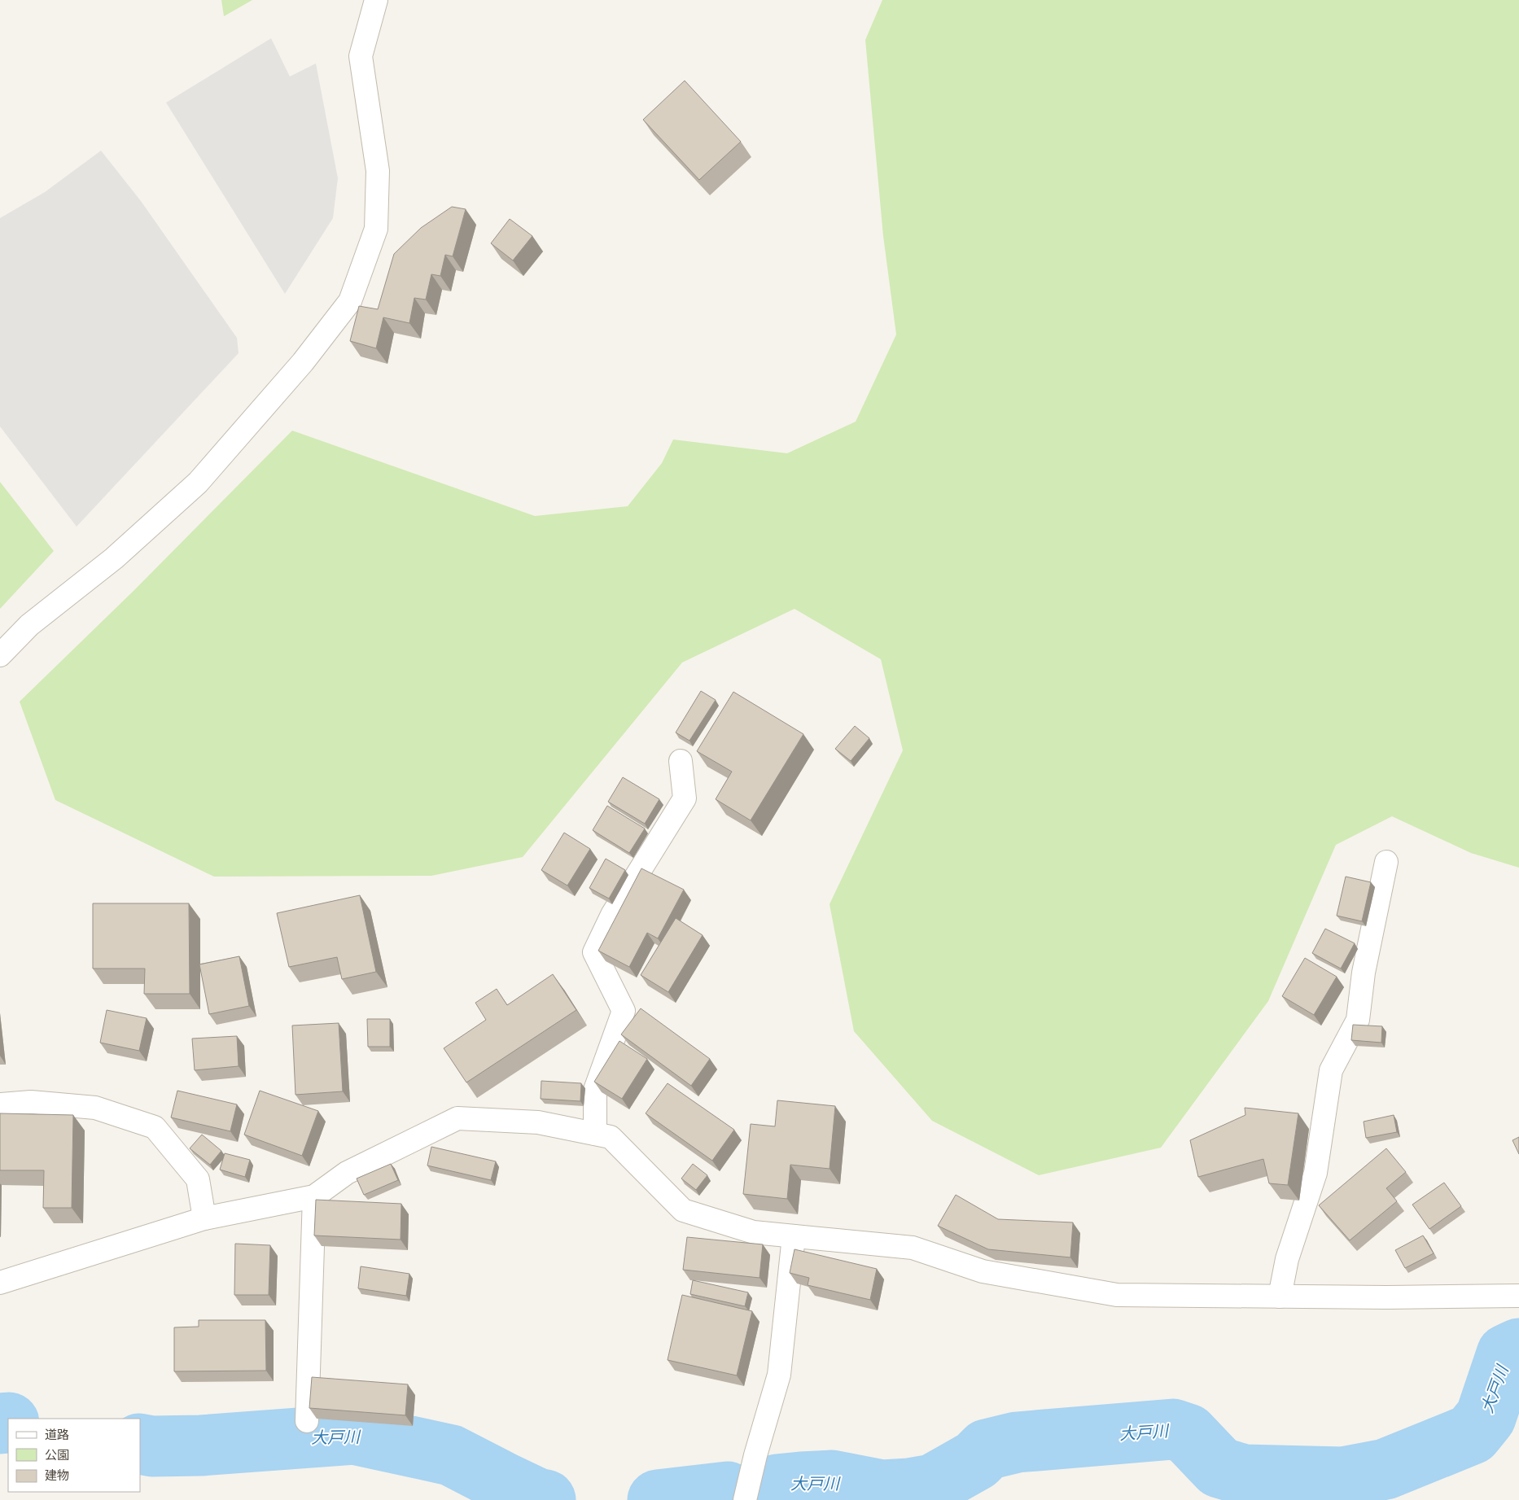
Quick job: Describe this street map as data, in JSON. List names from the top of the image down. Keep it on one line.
{"water":["大戸川"],"legend":["道路","公園","建物"]}
